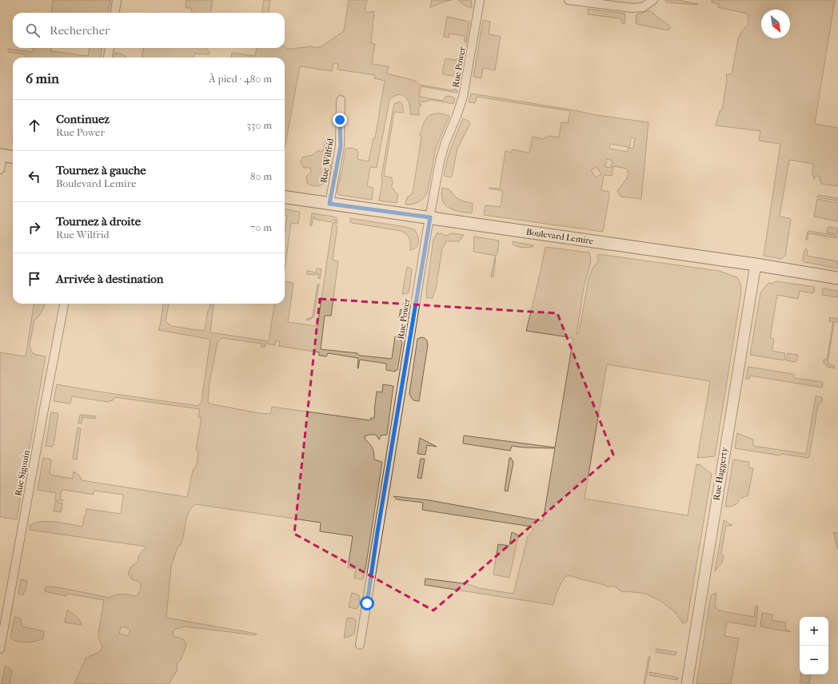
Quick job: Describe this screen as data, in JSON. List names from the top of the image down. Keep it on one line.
{"streets":{"main road":["Boulevard Lemire"],"street":["Rue Power","Rue Wilfrid","Rue Sigouin","Rue Haggerty"]},"crossings":[["Rue Power","Boulevard Lemire"],["Rue Wilfrid","Boulevard Lemire"],["Boulevard Lemire","Rue Haggerty"]],"north":"bottom right","page":{"search":"Rechercher","heading":["6 min","À pied · 480 m"],"list":[["Continuez","Rue Power","330 m"],["Tournez à gauche","Boulevard Lemire","80 m"],["Tournez à droite","Rue Wilfrid","70 m"],"Arrivée à destination"],"map_buttons":["+","−"]}}
